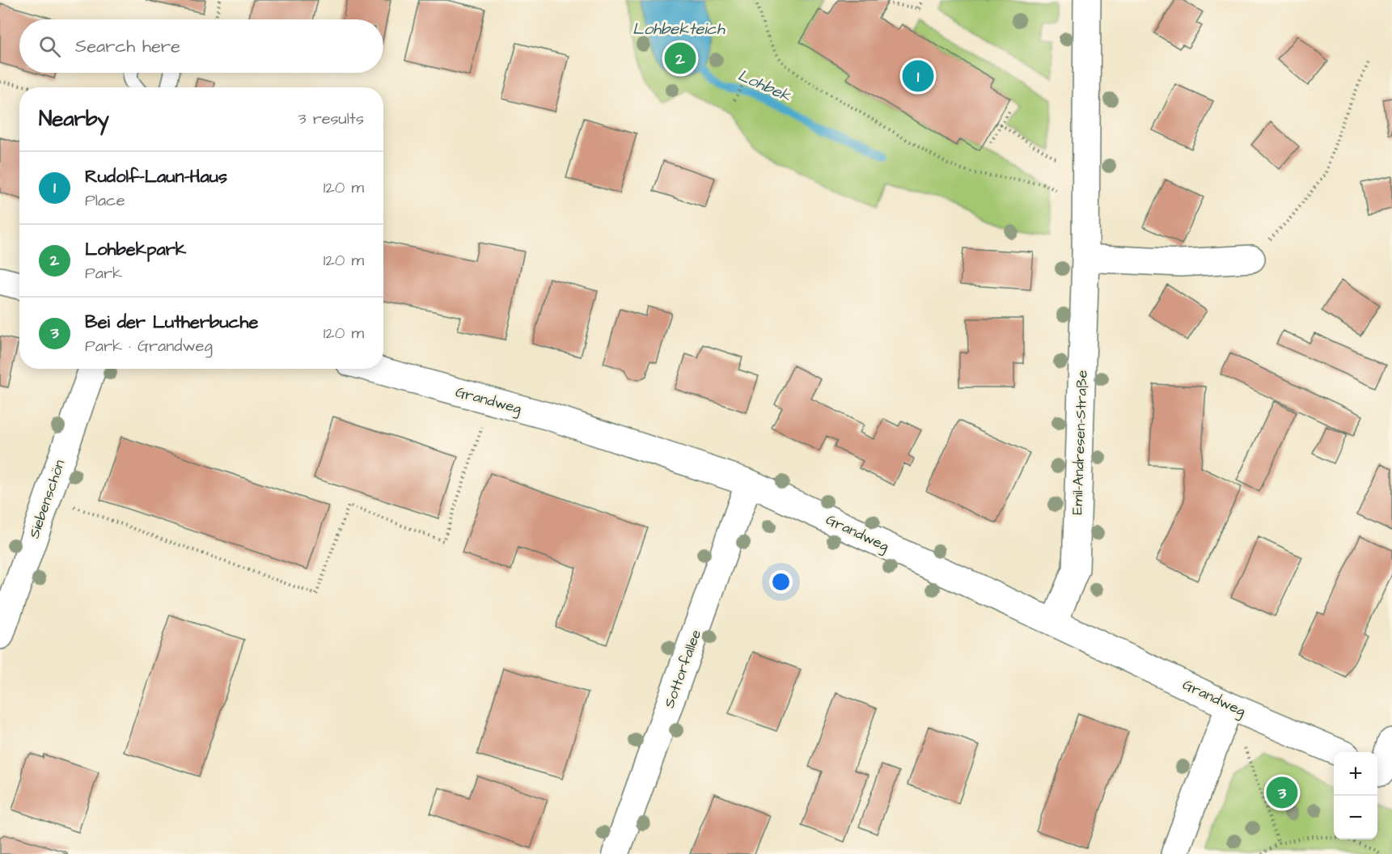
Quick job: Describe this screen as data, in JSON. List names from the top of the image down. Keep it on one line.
{"streets":{"street":["Grandweg","Emil-Andresen-Straße","Siebenschön","Sottorfallee"]},"crossings":[["Grandweg","Emil-Andresen-Straße"],["Grandweg","Sottorfallee"]],"water":["Lohbekteich","Lohbek"],"page":{"search":"Search here","pins":["2","1","3"],"heading":["Nearby","3 results"],"list":[{"mark":"1","name":"Rudolf-Laun-Haus","note":"Place","value":"120 m"},{"mark":"2","name":"Lohbekpark","note":"Park","value":"120 m"},{"mark":"3","name":"Bei der Lutherbuche","note":"Park · Grandweg","value":"120 m"}],"map_buttons":["+","−"]}}
